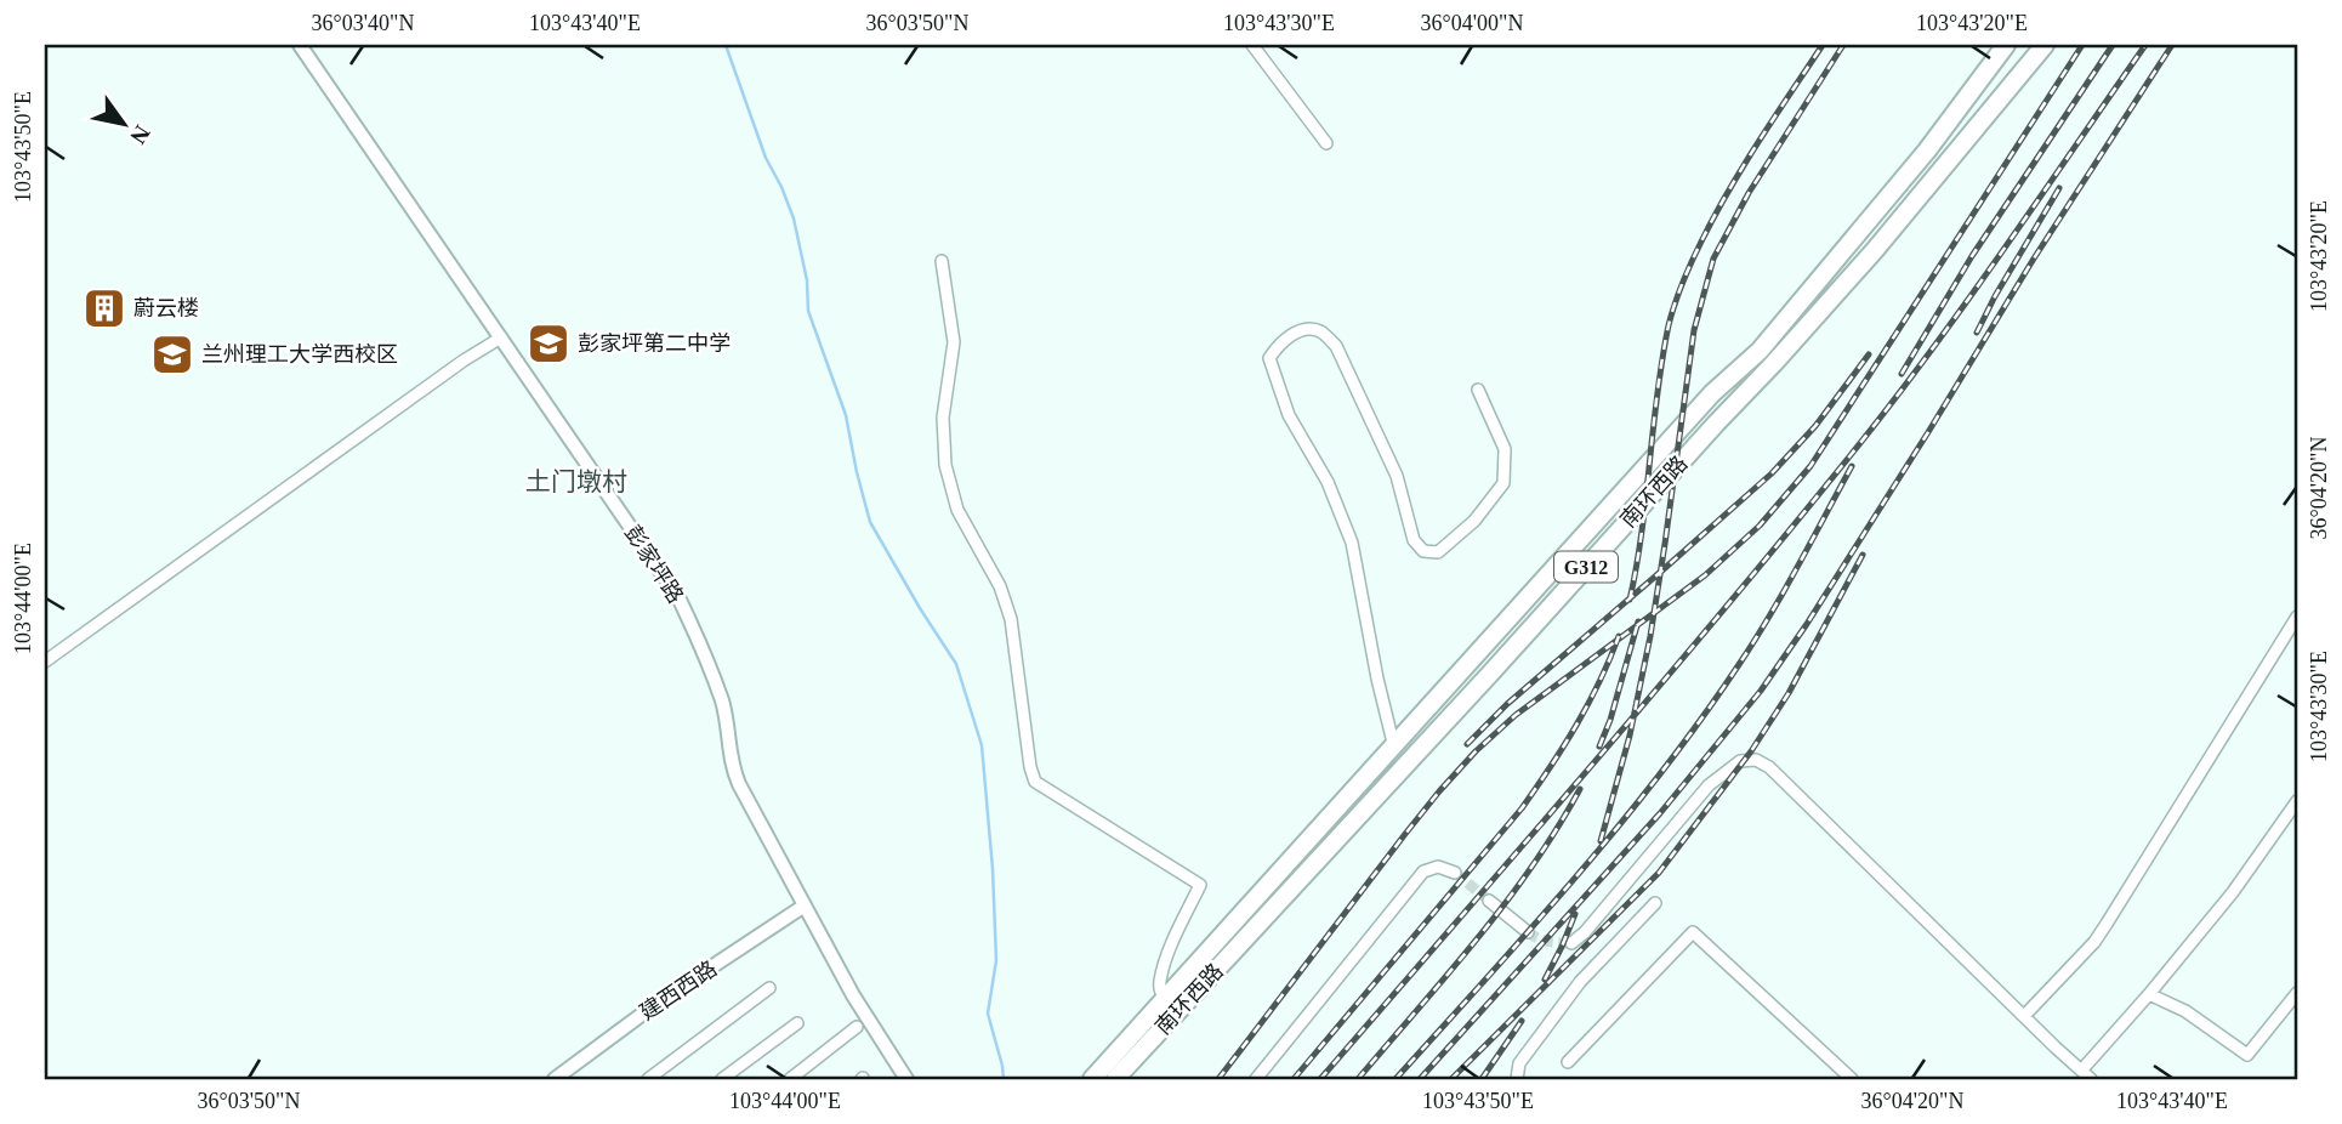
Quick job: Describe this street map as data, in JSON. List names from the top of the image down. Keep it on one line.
{"streets":{"highway":["南环西路","G312"],"street":["彭家坪路","建西西路"]},"crossings":[["彭家坪路","建西西路"]],"districts":["土门墩村"],"places":{"building":["蔚云楼"],"school or university":["彭家坪第二中学","兰州理工大学西校区"]},"north":"bottom right","coordinates":["36°03'40\"N","103°43'40\"E","36°03'50\"N","103°43'30\"E","36°04'00\"N","103°43'20\"E","103°43'50\"E","36°04'20\"N","103°44'00\"E"]}
